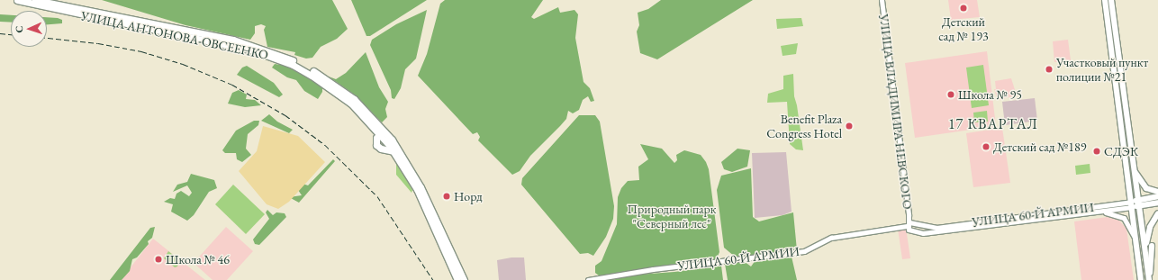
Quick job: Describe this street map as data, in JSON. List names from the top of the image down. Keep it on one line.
{"streets":{"highway":["УЛИЦА АНТОНОВА-ОВСЕЕНКО"],"main road":["УЛИЦА 60-Й АРМИИ"],"street":["УЛИЦА ВЛАДИМИРА НЕВСКОГО"]},"crossings":[["УЛИЦА ВЛАДИМИРА НЕВСКОГО","УЛИЦА 60-Й АРМИИ"]],"districts":["17 КВАРТАЛ"],"parks":["Природный парк \"Северный лес\""],"places":["Детский сад № 193","Участковый пункт полиции №21","Школа № 95","Benefit Plaza Congress Hotel","Детский сад №189","СДЭК","Норд","Школа № 46"],"north":"left"}
